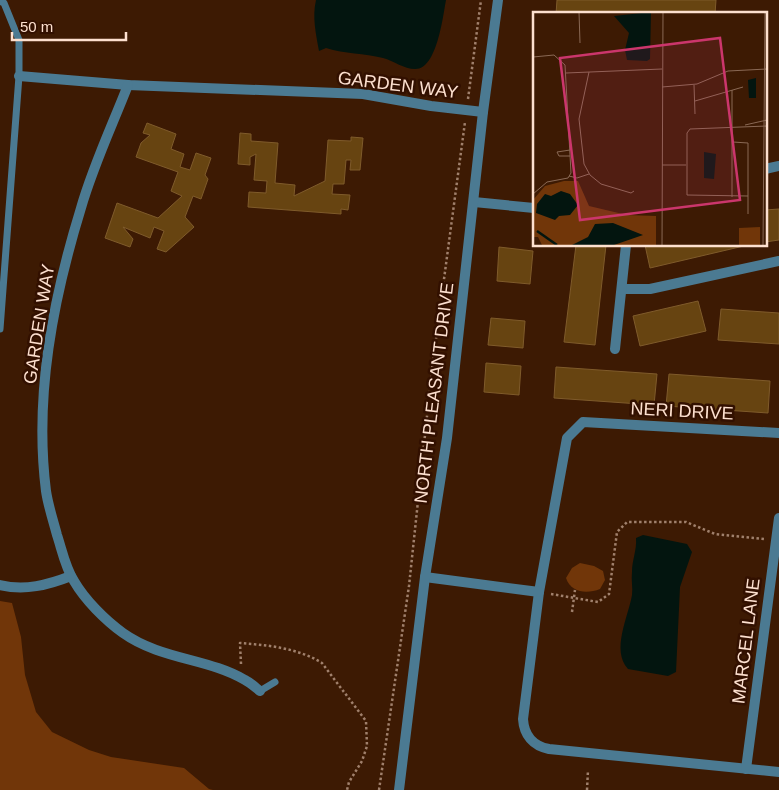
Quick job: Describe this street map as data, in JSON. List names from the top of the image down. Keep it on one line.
{"streets":{"street":["GARDEN WAY","NORTH PLEASANT DRIVE","NERI DRIVE","MARCEL LANE"]},"crossings":[["GARDEN WAY","NORTH PLEASANT DRIVE"]],"scale_bar":"50 m"}
